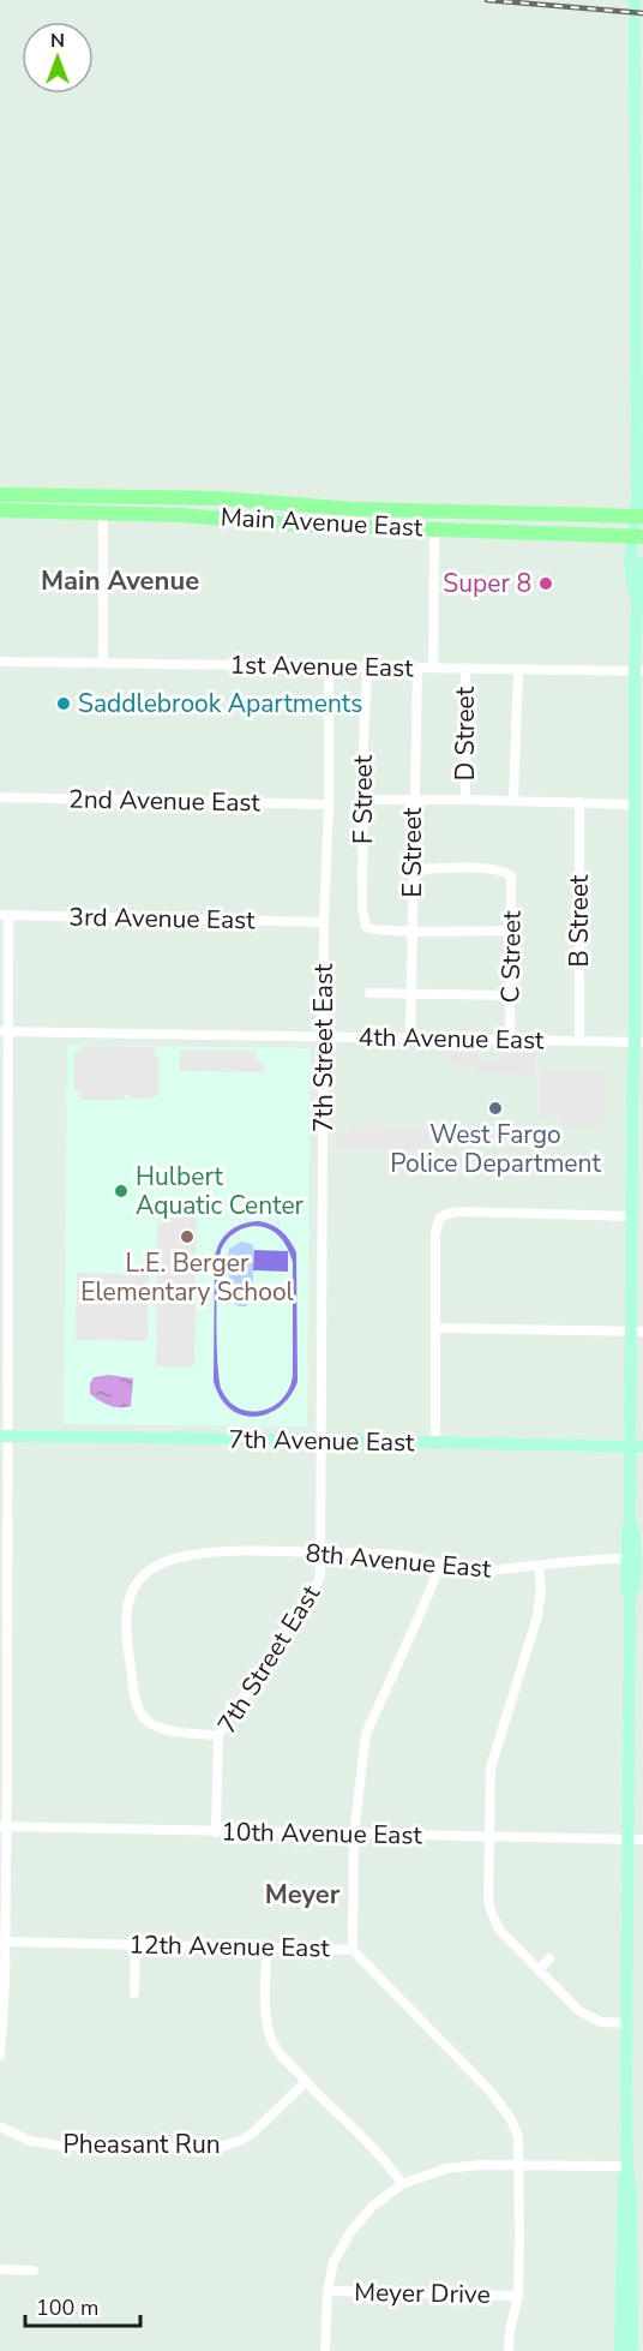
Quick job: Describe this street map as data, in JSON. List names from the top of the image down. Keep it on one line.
{"streets":{"main road":["Main Avenue East","7th Avenue East"],"street":["1st Avenue East","D Street","F Street","2nd Avenue East","E Street","3rd Avenue East","B Street","C Street","4th Avenue East","7th Street East","8th Avenue East","10th Avenue East","12th Avenue East","Pheasant Run","Meyer Drive"]},"crossings":[["1st Avenue East","D Street"],["1st Avenue East","F Street"],["1st Avenue East","E Street"],["1st Avenue East","7th Street East"],["F Street","E Street"],["2nd Avenue East","7th Street East"],["E Street","C Street"],["E Street","4th Avenue East"],["3rd Avenue East","7th Street East"],["B Street","4th Avenue East"],["C Street","4th Avenue East"],["4th Avenue East","7th Street East"],["7th Street East","7th Avenue East"],["7th Street East","8th Avenue East"],["7th Street East","10th Avenue East"],["12th Avenue East","Meyer Drive"]],"districts":["Main Avenue","Meyer"],"places":["Super 8","Saddlebrook Apartments","West Fargo Police Department","Hulbert Aquatic Center","L.E. Berger Elementary School"],"scale_bar":"100 m","north":"top"}
